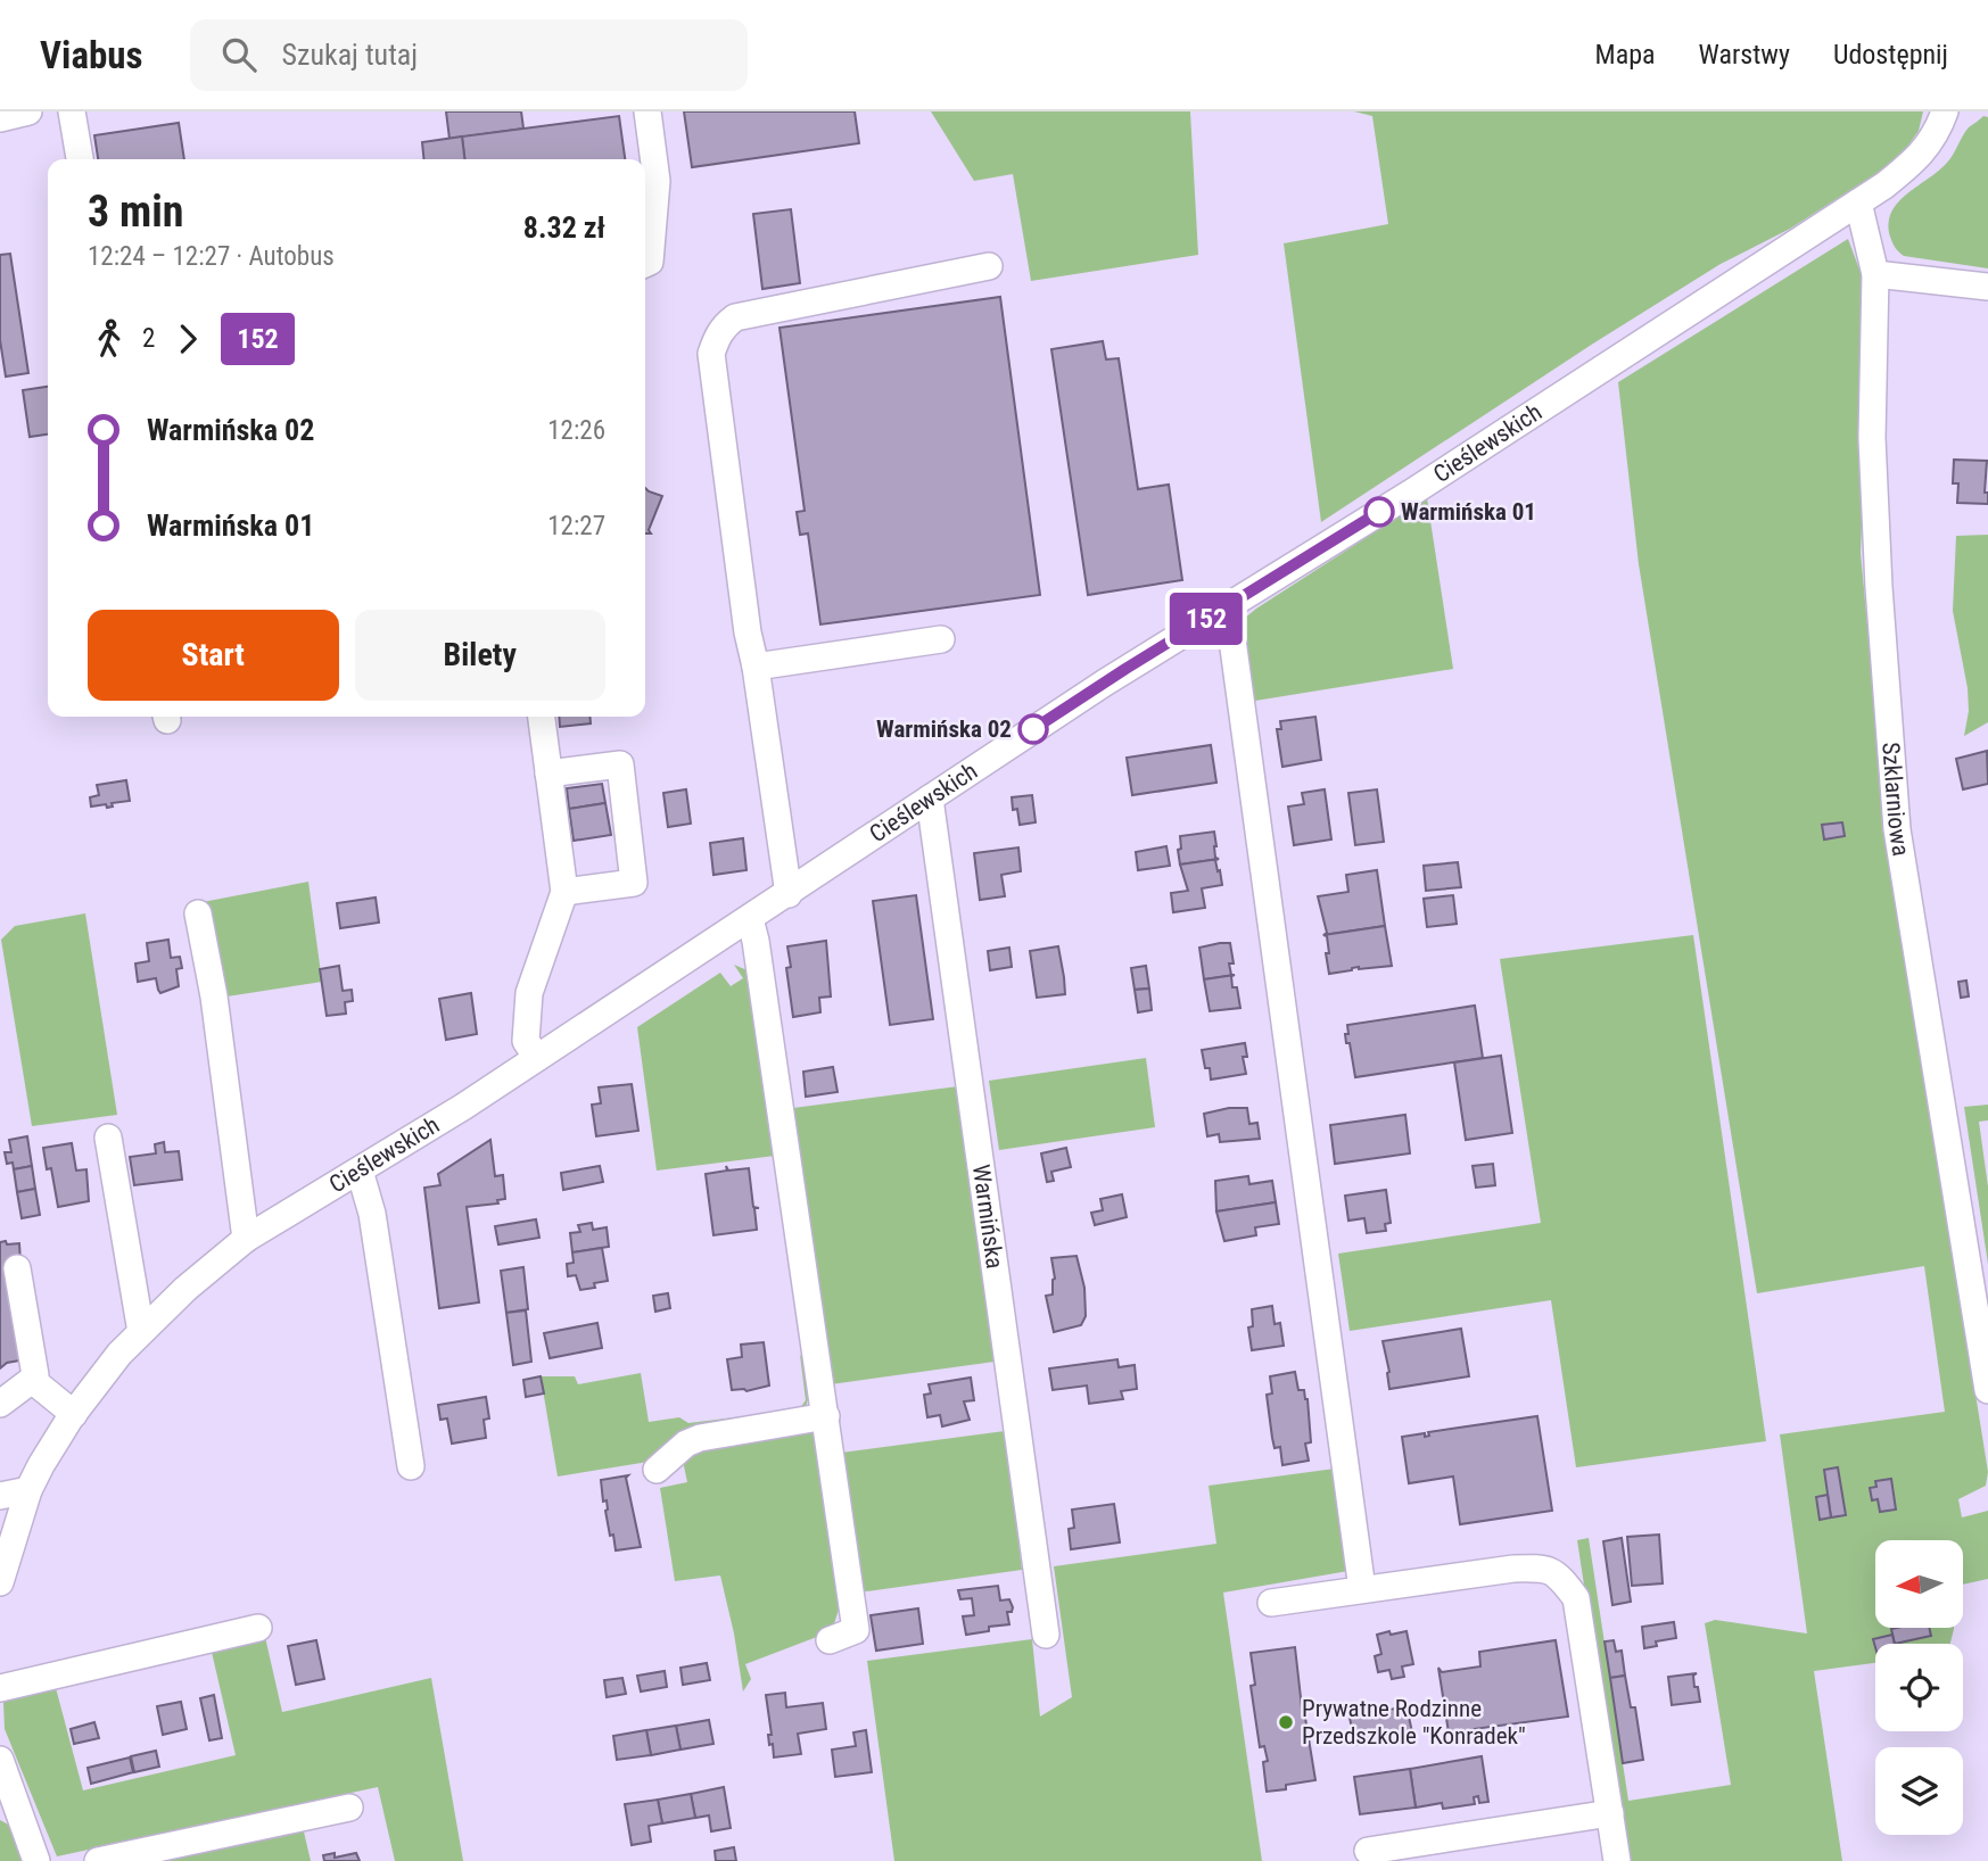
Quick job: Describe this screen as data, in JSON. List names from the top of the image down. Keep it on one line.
{"streets":{"street":["Cieślewskich","Szklarniowa","Warmińska"]},"crossings":[["Cieślewskich","Szklarniowa"],["Cieślewskich","Warmińska"]],"places":["Warmińska 01","Warmińska 02","Prywatne Rodzinne Przedszkole \"Konradek\""],"lines":["bus line 152"],"north":"left","page":{"header":"Viabus","search":"Szukaj tutaj","nav":["Mapa","Warstwy","Udostępnij"],"on_map":"152","heading":["3 min","12:24 – 12:27 · Autobus","8.32 zł"],"legs":["2","152"],"list":[{"name":"Warmińska 02","value":"12:26"},{"name":"Warmińska 01","value":"12:27"}],"buttons":["Start","Bilety"]}}
